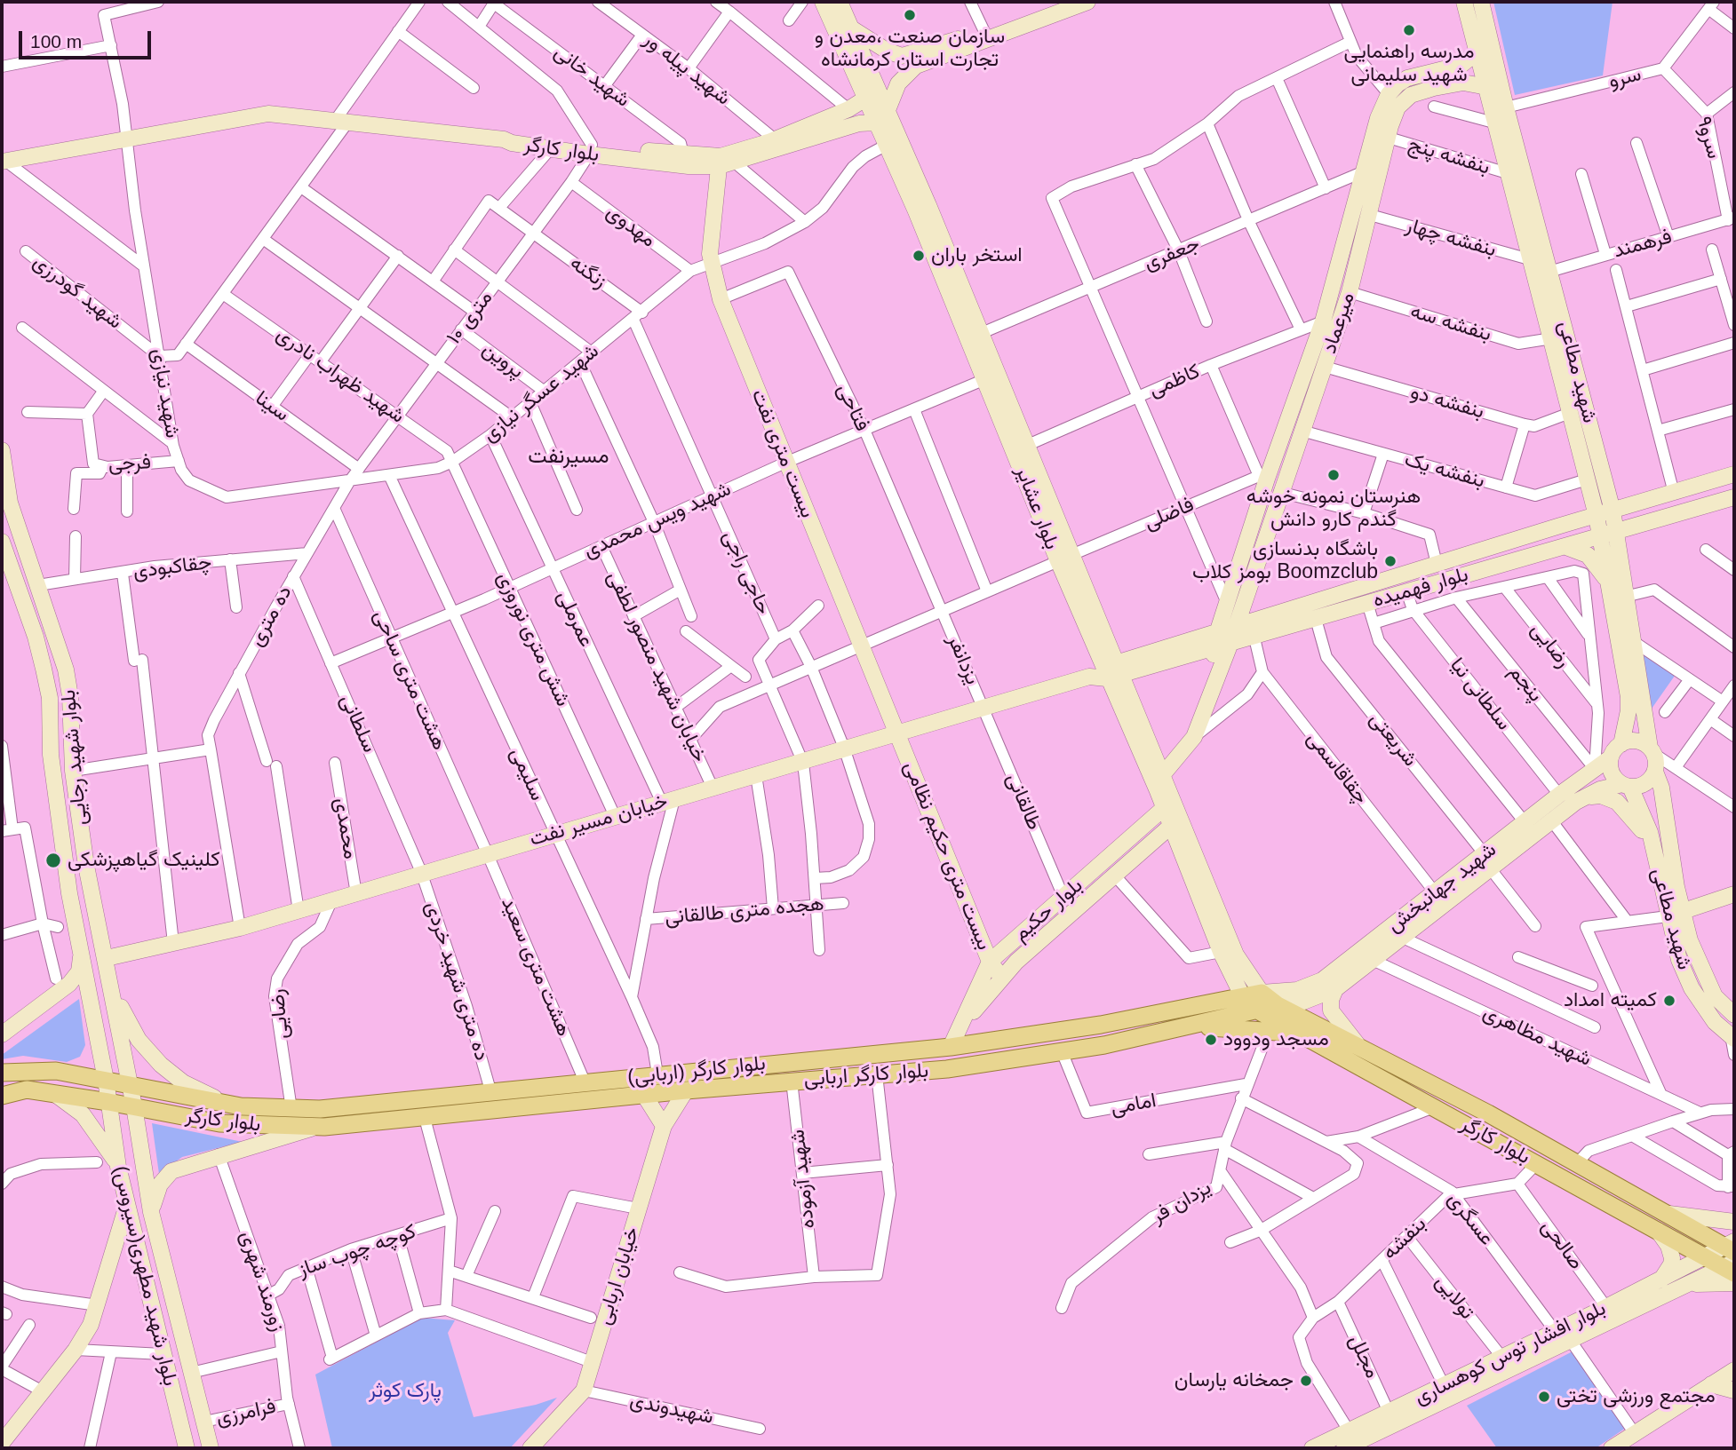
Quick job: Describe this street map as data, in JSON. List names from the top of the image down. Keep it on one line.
{"streets":{"main road":["بلوار کارگر","بلوار عشایر","بلوار کارگر (اربابی)","بلوار کارگر اربابی"],"street":["شهید پیله ور","شهید خانی","سرو","سرو۹","بنفشه پنج","مهدوی","بنفشه چهار","فرهمند","جعفری","زنگنه","شهید گودرزی","۱۰ متری","میرعماد","بنفشه سه","پروین","شهید مطاعی","شهید ظهراب نادری","کاظمی","شهید نیازی","شهید عسگر نیازی","بنفشه دو","سینا","فتاحی","بیست متری نفت","فرجی","بنفشه یک","فاضلی","شهید ویس محمدی","چقاکبودی","حاجی راجی","بلوار فهمیده","ده متری","عمرملی","شش متری نوروزی","رضایی","یزدانفر","خیابان شهید منصور لطفی","هشت متری ساحی","پنجم","سلطانی نیا","سلطانی","شریعتی","بلوار شهید رجایی","چقاقاسمی","سلیمی","طالقانی","خیابان مسیر نفت","محمدی","بیست متری حکیم نظامی","شهید جهانبخش","بلوار حکیم","هجده متری طالقانی","هشت متری سعید","ده متری شهید خردی","شهید مظاهری","امامی","شهید آزموده","یزدان فر","عسگری","بنفشه","صالحی","کوچه چوب ساز","بلوار شهید مطهری(سیروس)","خیابان اربابی","زورمند شهری","تولایی","بلوار افشار توس کوهساری","مجلل","شهیدوندی","فرامرزی"]},"crossings":[["شهید پیله ور","بلوار کارگر"],["شهید خانی","بلوار کارگر"],["سرو","سرو۹"],["سرو","شهید مطاعی"],["سرو۹","فرهمند"],["بلوار کارگر","۱۰ متری"],["بلوار کارگر","بیست متری نفت"],["بلوار کارگر","بلوار عشایر"],["بلوار کارگر","بلوار شهید رجایی"],["بلوار کارگر","شهید جهانبخش"],["بلوار کارگر","بلوار کارگر (اربابی)"],["بلوار کارگر","بلوار کارگر اربابی"],["بلوار کارگر","بلوار شهید مطهری(سیروس)"],["بلوار کارگر","بلوار افشار توس کوهساری"],["بنفشه پنج","میرعماد"],["بنفشه پنج","شهید مطاعی"],["مهدوی","۱۰ متری"],["مهدوی","شهید عسگر نیازی"],["بنفشه چهار","فرهمند"],["بنفشه چهار","میرعماد"],["بنفشه چهار","شهید مطاعی"],["فرهمند","شهید مطاعی"],["جعفری","میرعماد"],["جعفری","بلوار عشایر"],["زنگنه","۱۰ متری"],["زنگنه","شهید عسگر نیازی"],["زنگنه","حاجی راجی"],["شهید گودرزی","شهید نیازی"],["۱۰ متری","پروین"],["۱۰ متری","شهید ظهراب نادری"],["۱۰ متری","شهید نیازی"],["۱۰ متری","شهید عسگر نیازی"],["۱۰ متری","سینا"],["۱۰ متری","ده متری"],["میرعماد","بنفشه سه"],["میرعماد","شهید مطاعی"],["میرعماد","کاظمی"],["میرعماد","بنفشه دو"],["میرعماد","بنفشه یک"],["میرعماد","بلوار عشایر"],["میرعماد","فاضلی"],["میرعماد","بلوار فهمیده"],["میرعماد","خیابان مسیر نفت"],["بنفشه سه","شهید مطاعی"],["پروین","شهید عسگر نیازی"],["شهید مطاعی","بنفشه دو"],["شهید مطاعی","بنفشه یک"],["شهید مطاعی","بلوار فهمیده"],["شهید مطاعی","شهید جهانبخش"],["شهید ظهراب نادری","شهید عسگر نیازی"],["شهید ظهراب نادری","شش متری نوروزی"],["کاظمی","بلوار عشایر"],["شهید نیازی","شهید عسگر نیازی"],["شهید نیازی","فرجی"],["شهید نیازی","ده متری"],["شهید عسگر نیازی","بیست متری نفت"],["شهید عسگر نیازی","بلوار عشایر"],["شهید عسگر نیازی","حاجی راجی"],["شهید عسگر نیازی","ده متری"],["شهید عسگر نیازی","عمرملی"],["شهید عسگر نیازی","شش متری نوروزی"],["شهید عسگر نیازی","سلیمی"],["فتاحی","بیست متری نفت"],["فتاحی","فاضلی"],["فتاحی","شهید ویس محمدی"],["فتاحی","یزدانفر"],["بیست متری نفت","فاضلی"],["بیست متری نفت","شهید ویس محمدی"],["بیست متری نفت","خیابان مسیر نفت"],["بیست متری نفت","بیست متری حکیم نظامی"],["بلوار عشایر","فاضلی"],["بلوار عشایر","شهید ویس محمدی"],["بلوار عشایر","خیابان مسیر نفت"],["بلوار عشایر","شهید جهانبخش"],["بلوار عشایر","بلوار حکیم"],["بلوار عشایر","بلوار کارگر (اربابی)"],["بلوار عشایر","بلوار کارگر اربابی"],["فاضلی","یزدانفر"],["فاضلی","خیابان شهید منصور لطفی"],["شهید ویس محمدی","حاجی راجی"],["شهید ویس محمدی","عمرملی"],["شهید ویس محمدی","شش متری نوروزی"],["شهید ویس محمدی","خیابان شهید منصور لطفی"],["شهید ویس محمدی","هشت متری ساحی"],["شهید ویس محمدی","سلطانی"],["شهید ویس محمدی","سلیمی"],["چقاکبودی","ده متری"],["چقاکبودی","بلوار شهید رجایی"],["بلوار فهمیده","سلطانی نیا"],["بلوار فهمیده","شریعتی"],["بلوار فهمیده","چقاقاسمی"],["بلوار فهمیده","خیابان مسیر نفت"],["ده متری","هشت متری ساحی"],["ده متری","سلطانی"],["ده متری","خیابان مسیر نفت"],["عمرملی","خیابان مسیر نفت"],["شش متری نوروزی","خیابان مسیر نفت"],["رضایی","خیابان مسیر نفت"],["رضایی","بلوار کارگر (اربابی)"],["یزدانفر","طالقانی"],["یزدانفر","خیابان مسیر نفت"],["خیابان شهید منصور لطفی","خیابان مسیر نفت"],["هشت متری ساحی","خیابان مسیر نفت"],["هشت متری ساحی","هشت متری سعید"],["پنجم","شهید جهانبخش"],["سلطانی نیا","شهید جهانبخش"],["سلطانی","خیابان مسیر نفت"],["سلطانی","ده متری شهید خردی"],["شریعتی","شهید جهانبخش"],["بلوار شهید رجایی","خیابان مسیر نفت"],["بلوار شهید رجایی","بلوار کارگر (اربابی)"],["بلوار شهید رجایی","بلوار شهید مطهری(سیروس)"],["چقاقاسمی","شهید جهانبخش"],["سلیمی","خیابان مسیر نفت"],["سلیمی","بلوار کارگر (اربابی)"],["طالقانی","خیابان مسیر نفت"],["طالقانی","بلوار حکیم"],["خیابان مسیر نفت","محمدی"],["خیابان مسیر نفت","بیست متری حکیم نظامی"],["خیابان مسیر نفت","هشت متری سعید"],["خیابان مسیر نفت","ده متری شهید خردی"],["بیست متری حکیم نظامی","بلوار حکیم"],["شهید جهانبخش","شهید مظاهری"],["شهید جهانبخش","بلوار کارگر (اربابی)"],["شهید جهانبخش","بلوار کارگر اربابی"],["بلوار حکیم","بلوار کارگر (اربابی)"],["هشت متری سعید","بلوار کارگر (اربابی)"],["ده متری شهید خردی","بلوار کارگر (اربابی)"],["بلوار کارگر اربابی","امامی"],["بلوار کارگر اربابی","شهید آزموده"],["بلوار کارگر اربابی","خیابان اربابی"],["امامی","یزدان فر"],["عسگری","بنفشه"],["عسگری","بلوار افشار توس کوهساری"],["بنفشه","صالحی"],["بنفشه","تولایی"],["بنفشه","مجلل"],["صالحی","بلوار افشار توس کوهساری"],["کوچه چوب ساز","زورمند شهری"],["بلوار شهید مطهری(سیروس)","فرامرزی"],["خیابان اربابی","شهیدوندی"],["زورمند شهری","فرامرزی"],["تولایی","بلوار افشار توس کوهساری"],["بلوار افشار توس کوهساری","مجلل"]],"districts":["مسیرنفت"],"parks":["پارک کوثر"],"places":["سازمان صنعت ،معدن و تجارت استان کرمانشاه","مدرسه راهنمایی شهید سلیمانی","استخر باران","هنرستان نمونه خوشه گندم کارو دانش","باشگاه بدنسازی بومز کلاب Boomzclub","کلینیک گیاهپزشکی","کمیته امداد","مسجد ودوود","جمخانه یارسان","مجتمع ورزشی تختی"],"scale_bar":"100 m"}
